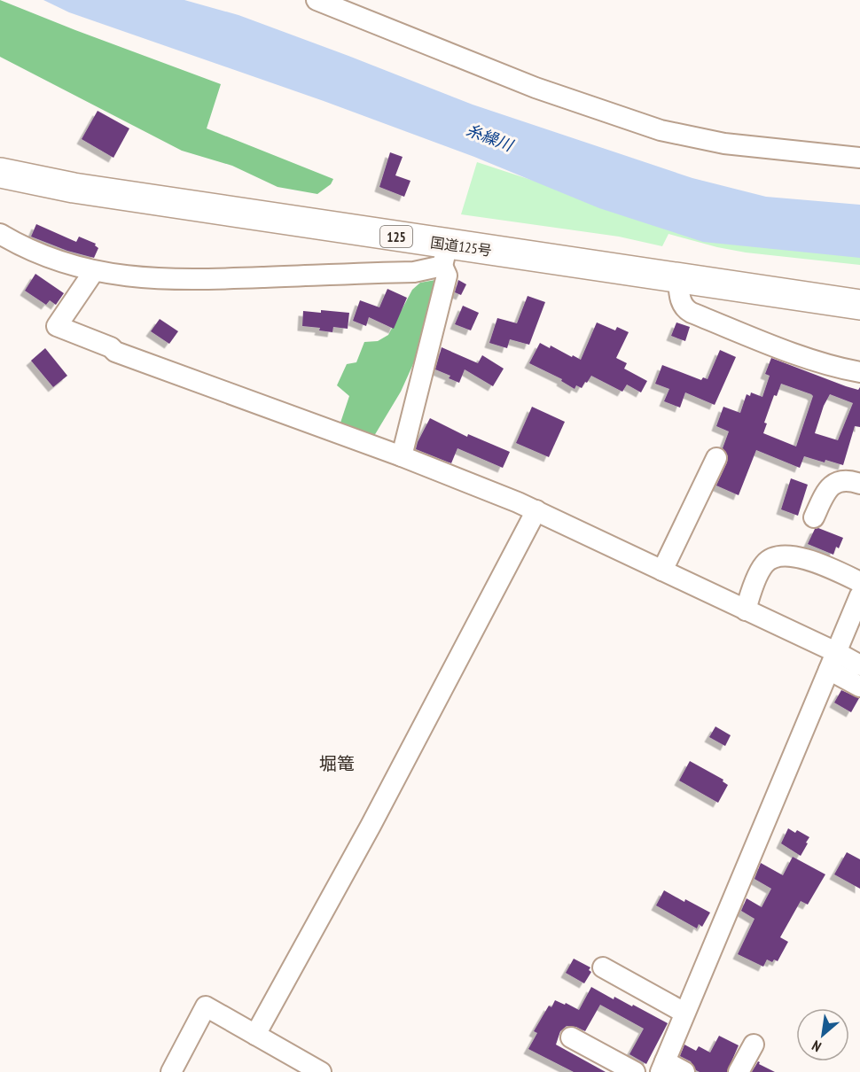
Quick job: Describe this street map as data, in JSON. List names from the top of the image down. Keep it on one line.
{"streets":{"highway":["125","国道125号"]},"districts":["堀篭"],"water":["糸繰川"],"north":"bottom left"}
